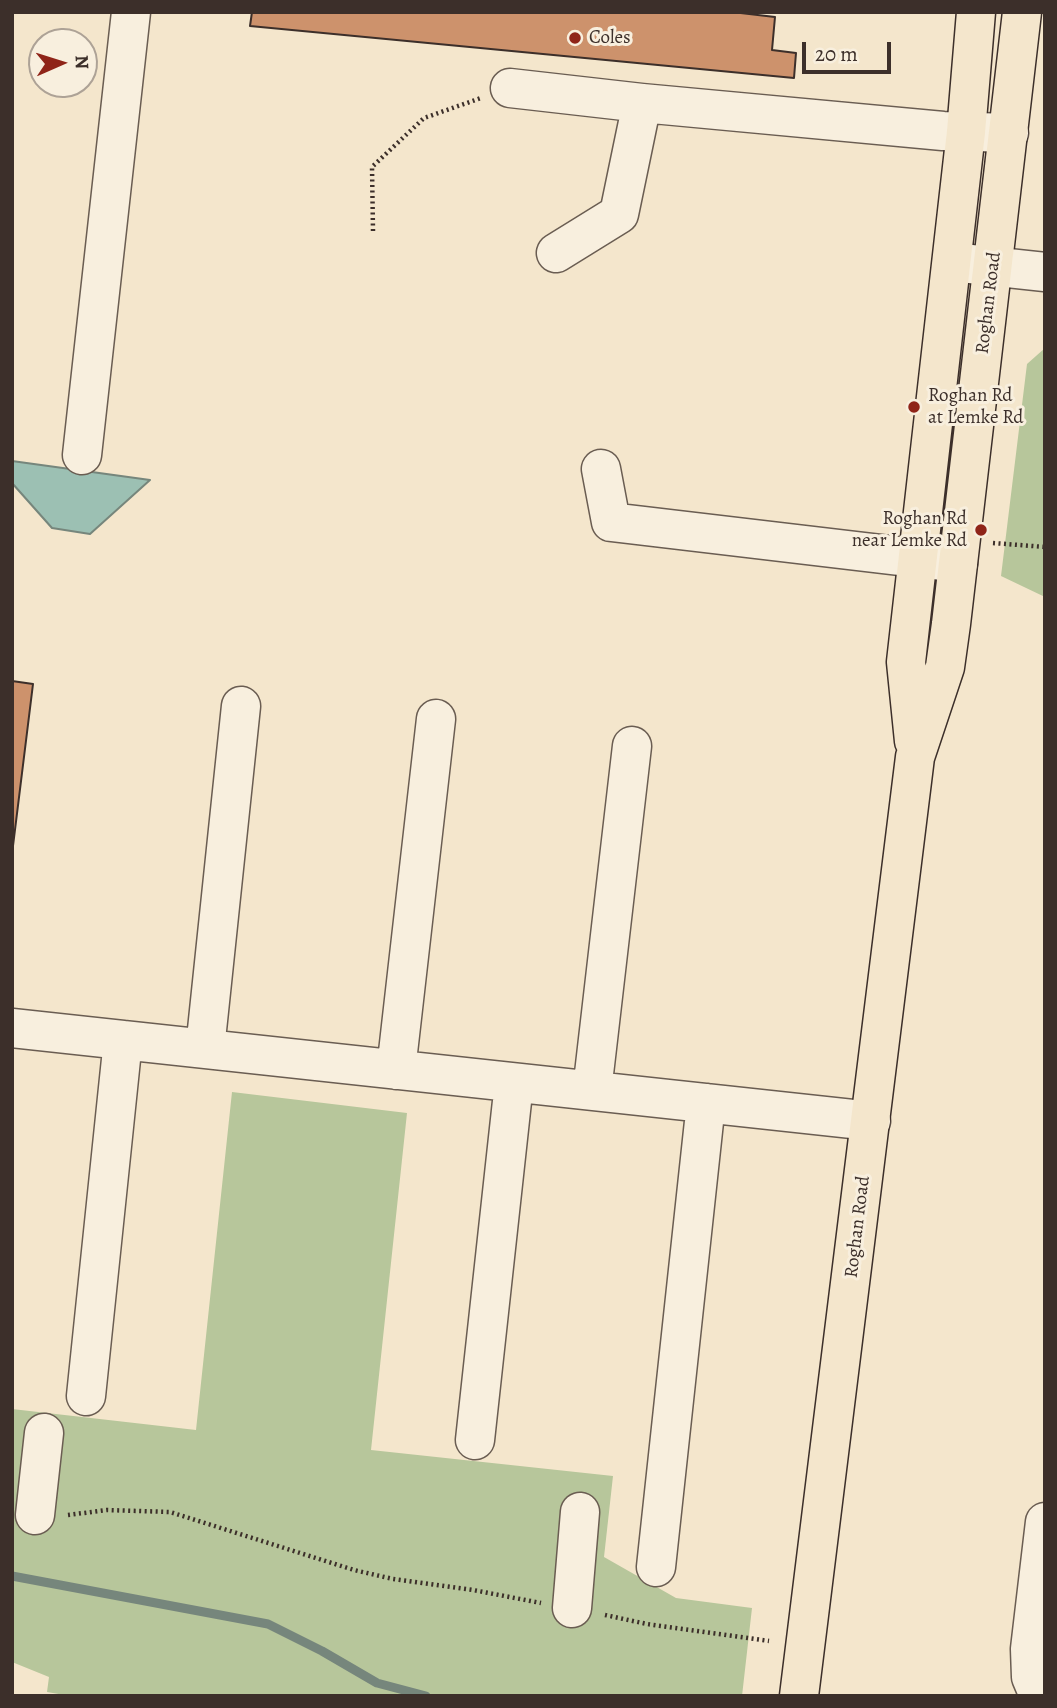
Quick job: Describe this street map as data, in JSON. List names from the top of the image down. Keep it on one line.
{"streets":{"main road":["Roghan Road"]},"places":["Coles","Roghan Rd at Lemke Rd","Roghan Rd near Lemke Rd"],"scale_bar":"20 m","north":"right"}
